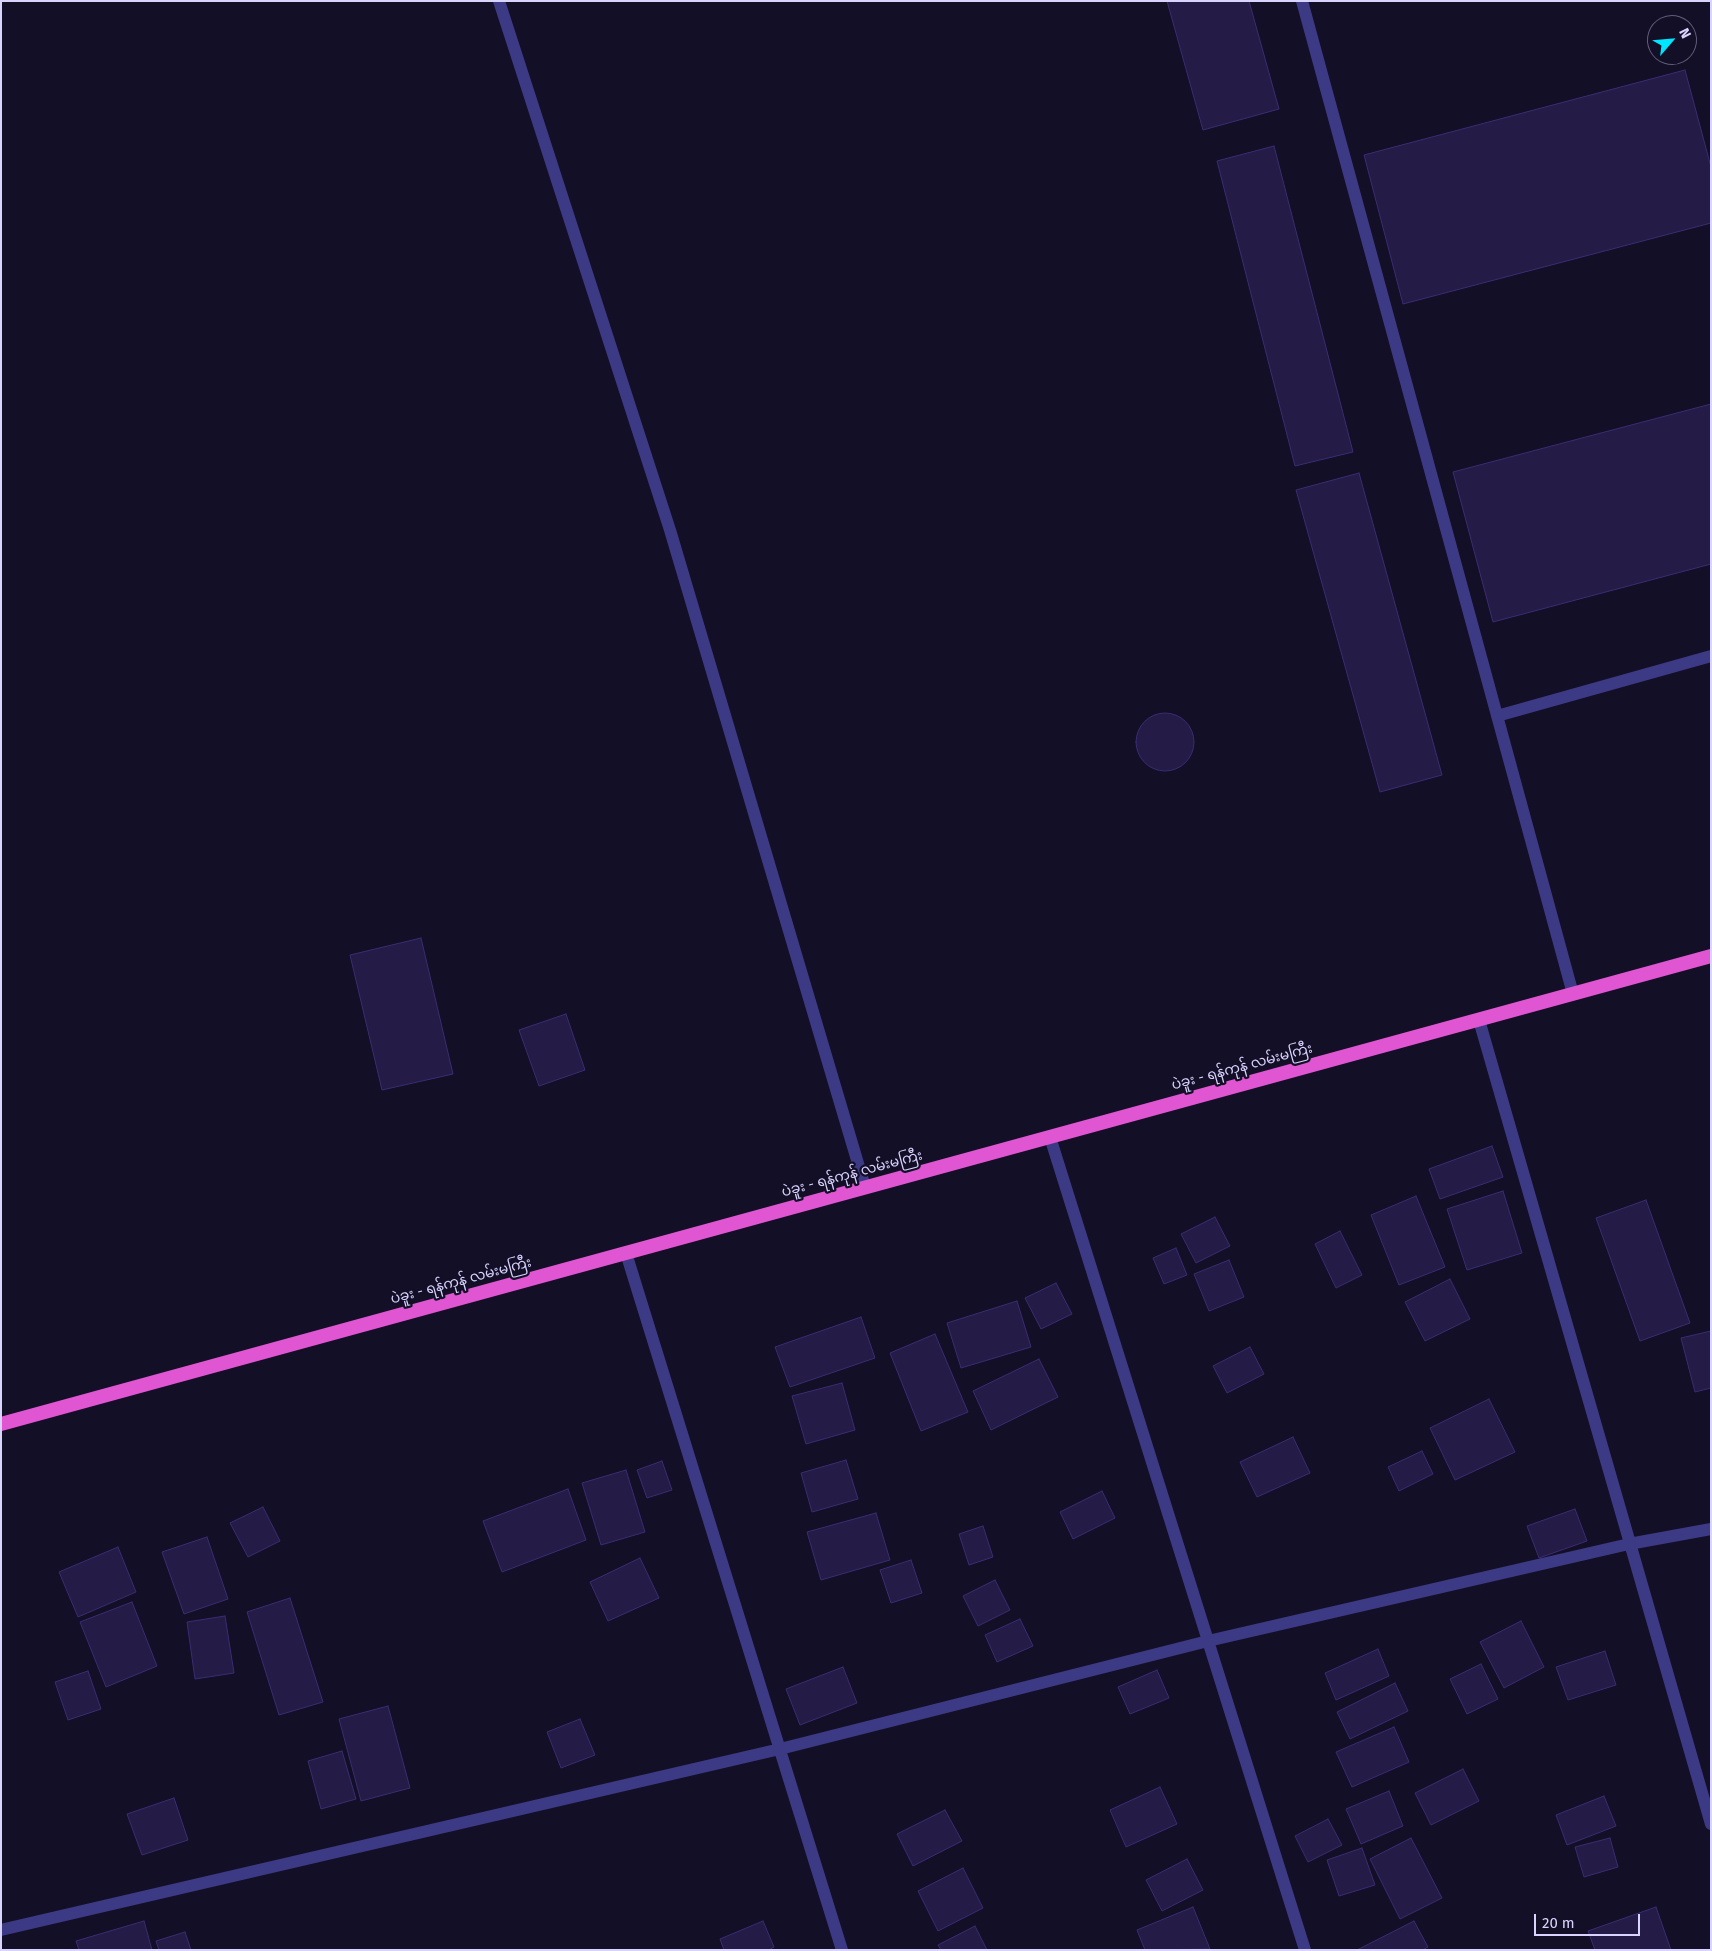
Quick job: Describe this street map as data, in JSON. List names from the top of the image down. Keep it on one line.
{"streets":{"highway":["ပဲခူး - ရန်ကုန် လမ်းမကြီး"]},"scale_bar":"20 m","north":"top right"}
